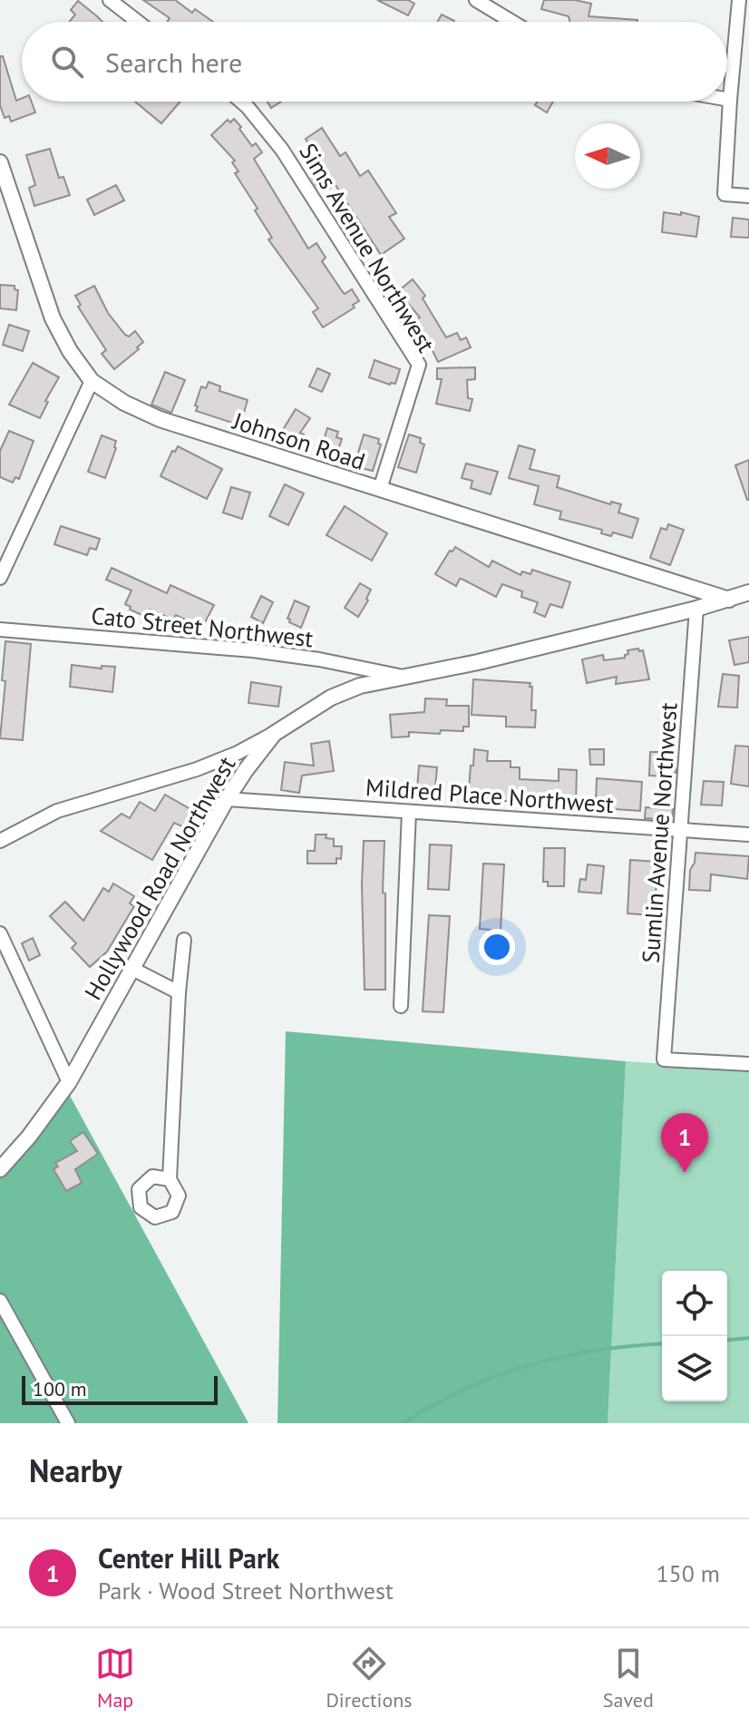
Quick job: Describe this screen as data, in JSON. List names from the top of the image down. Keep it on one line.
{"streets":{"street":["Sims Avenue Northwest","Johnson Road","Cato Street Northwest","Mildred Place Northwest","Sumlin Avenue Northwest","Hollywood Road Northwest"]},"crossings":[["Sims Avenue Northwest","Johnson Road"],["Johnson Road","Hollywood Road Northwest"],["Cato Street Northwest","Hollywood Road Northwest"],["Mildred Place Northwest","Sumlin Avenue Northwest"],["Mildred Place Northwest","Hollywood Road Northwest"],["Sumlin Avenue Northwest","Hollywood Road Northwest"]],"scale_bar":"100 m","north":"left","page":{"search":"Search here","pins":"1","scale":"100 m","heading":"Nearby","list":[{"mark":"1","name":"Center Hill Park","note":"Park · Wood Street Northwest","value":"150 m"}],"nav":["Map","Directions","Saved"]}}
